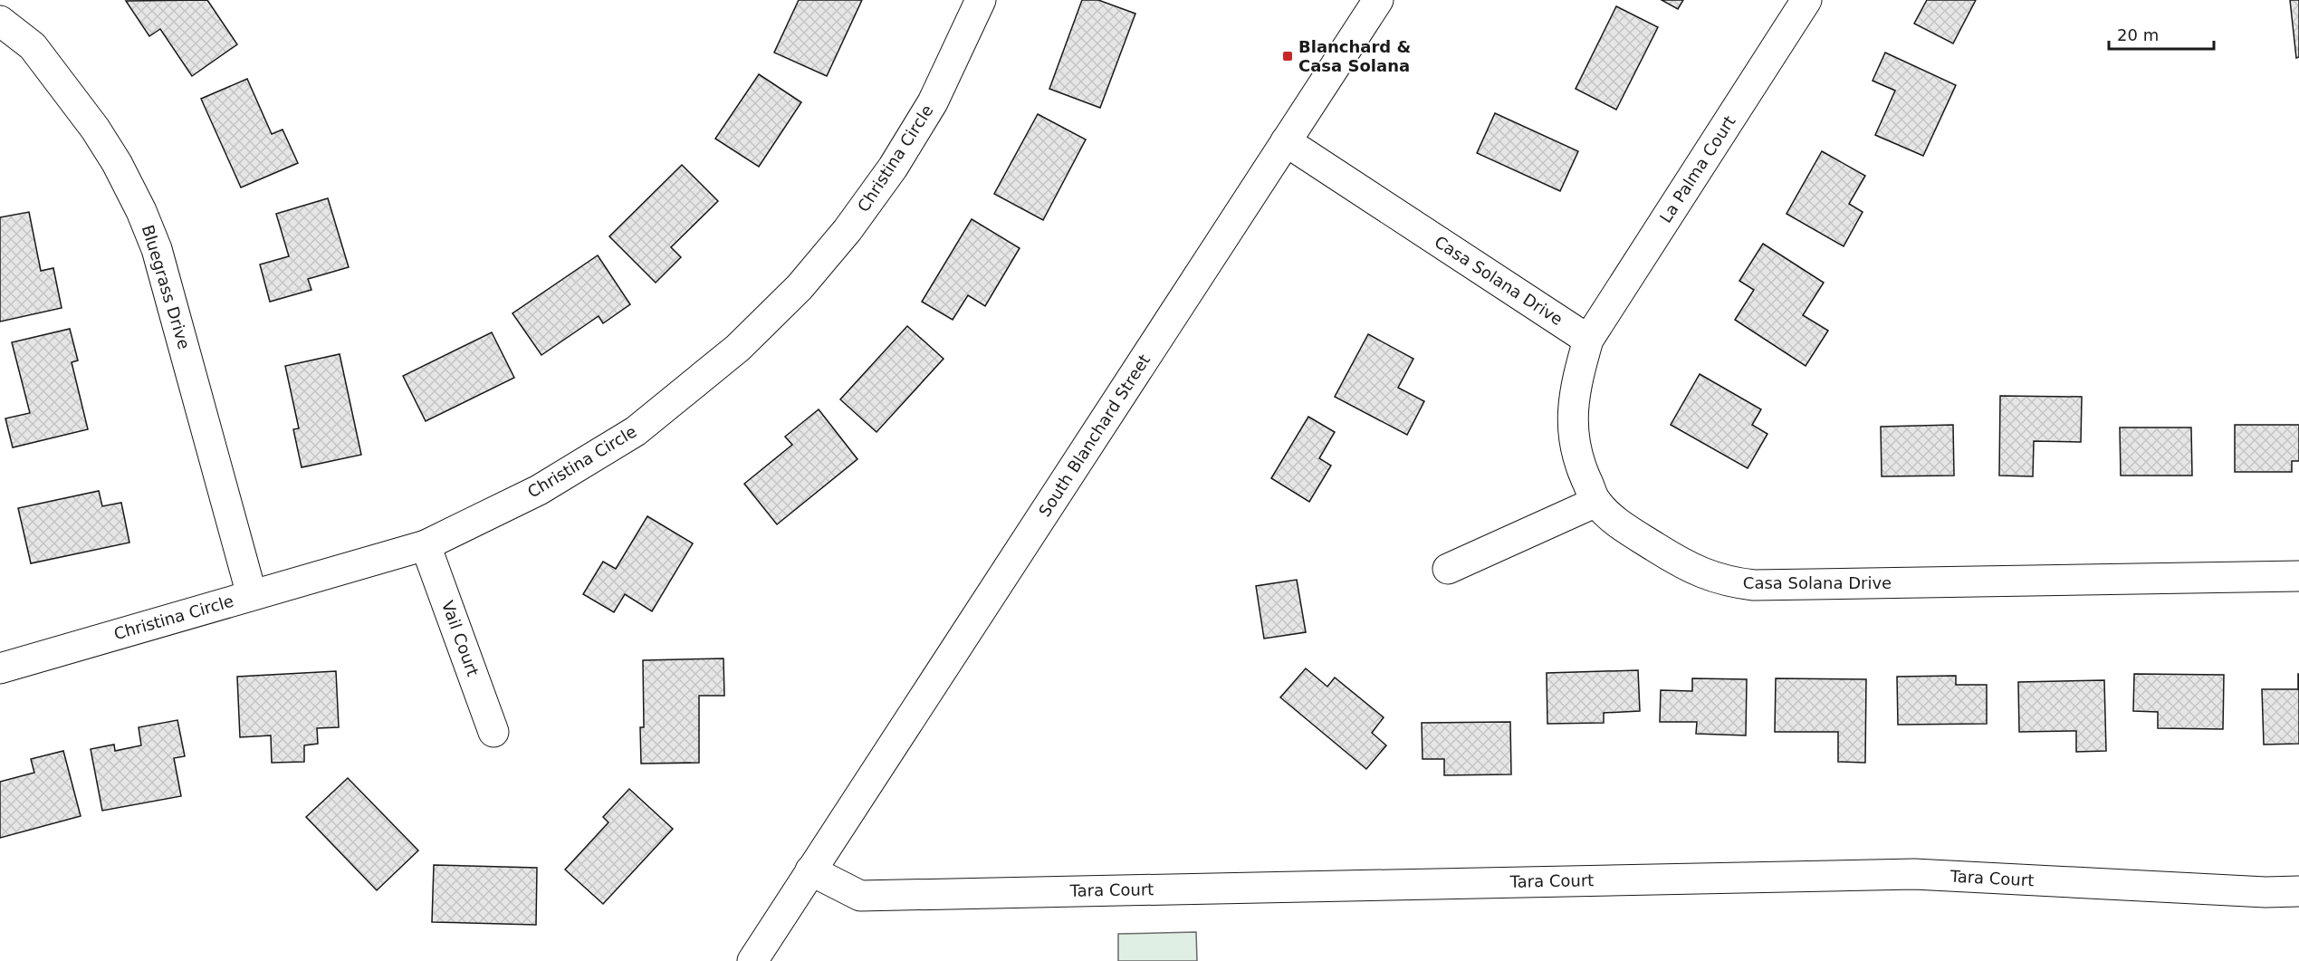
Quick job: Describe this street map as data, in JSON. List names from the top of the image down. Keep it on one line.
{"streets":{"street":["Christina Circle","La Palma Court","Casa Solana Drive","Bluegrass Drive","South Blanchard Street","Vail Court","Tara Court"]},"crossings":[["Christina Circle","Bluegrass Drive"],["Christina Circle","Vail Court"],["La Palma Court","Casa Solana Drive"],["Casa Solana Drive","South Blanchard Street"],["South Blanchard Street","Tara Court"]],"places":{"transit":["Blanchard & Casa Solana"]},"scale_bar":"20 m"}
